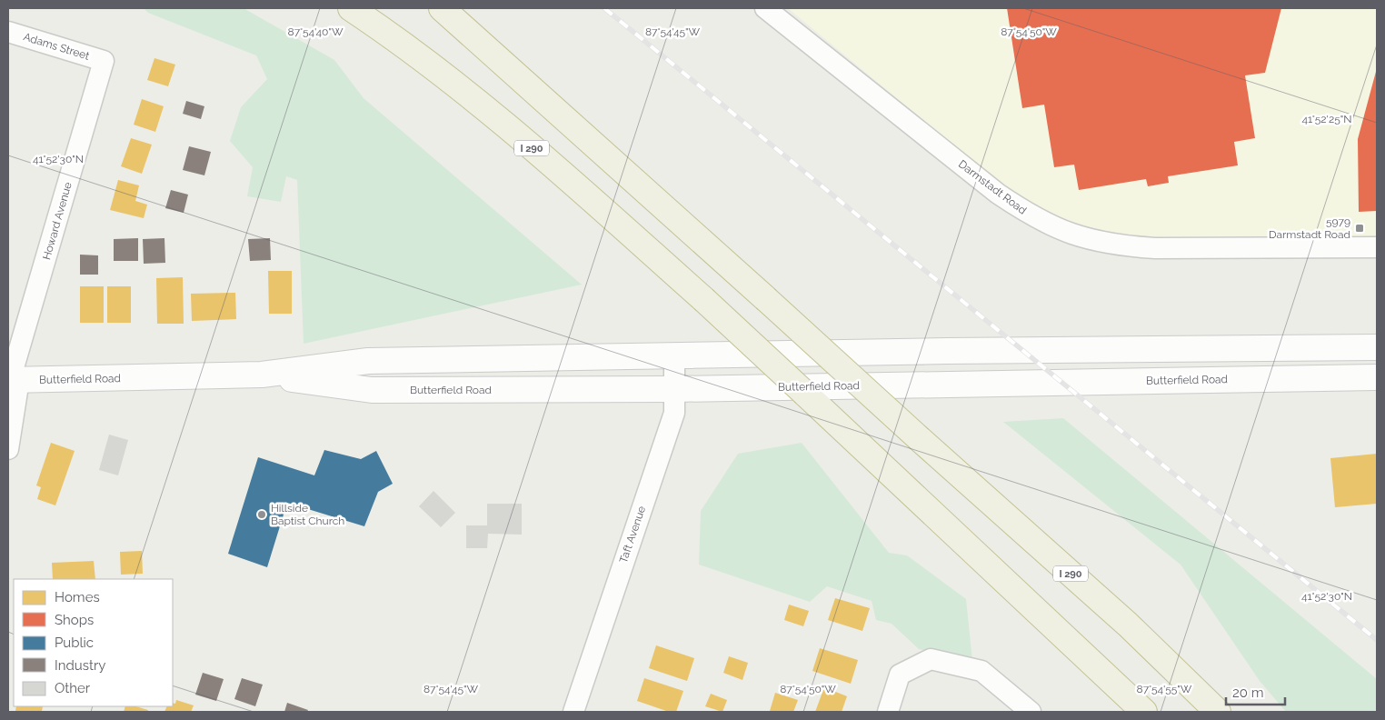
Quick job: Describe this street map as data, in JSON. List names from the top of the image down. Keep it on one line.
{"streets":{"highway":["I 290"],"main road":["Butterfield Road"],"street":["Adams Street","Darmstadt Road","Howard Avenue","Taft Avenue"]},"crossings":[["Adams Street","Howard Avenue"],["Howard Avenue","Butterfield Road"],["Butterfield Road","Taft Avenue"]],"places":{"transit":["5979 Darmstadt Road"],"other":["Hillside Baptist Church"]},"legend":["Homes","Shops","Public","Industry","Other"],"scale_bar":"20 m","coordinates":["87°54'40\"W","87°54'45\"W","87°54'50\"W","41°52'25\"N","41°52'30\"N","87°54'55\"W"]}
